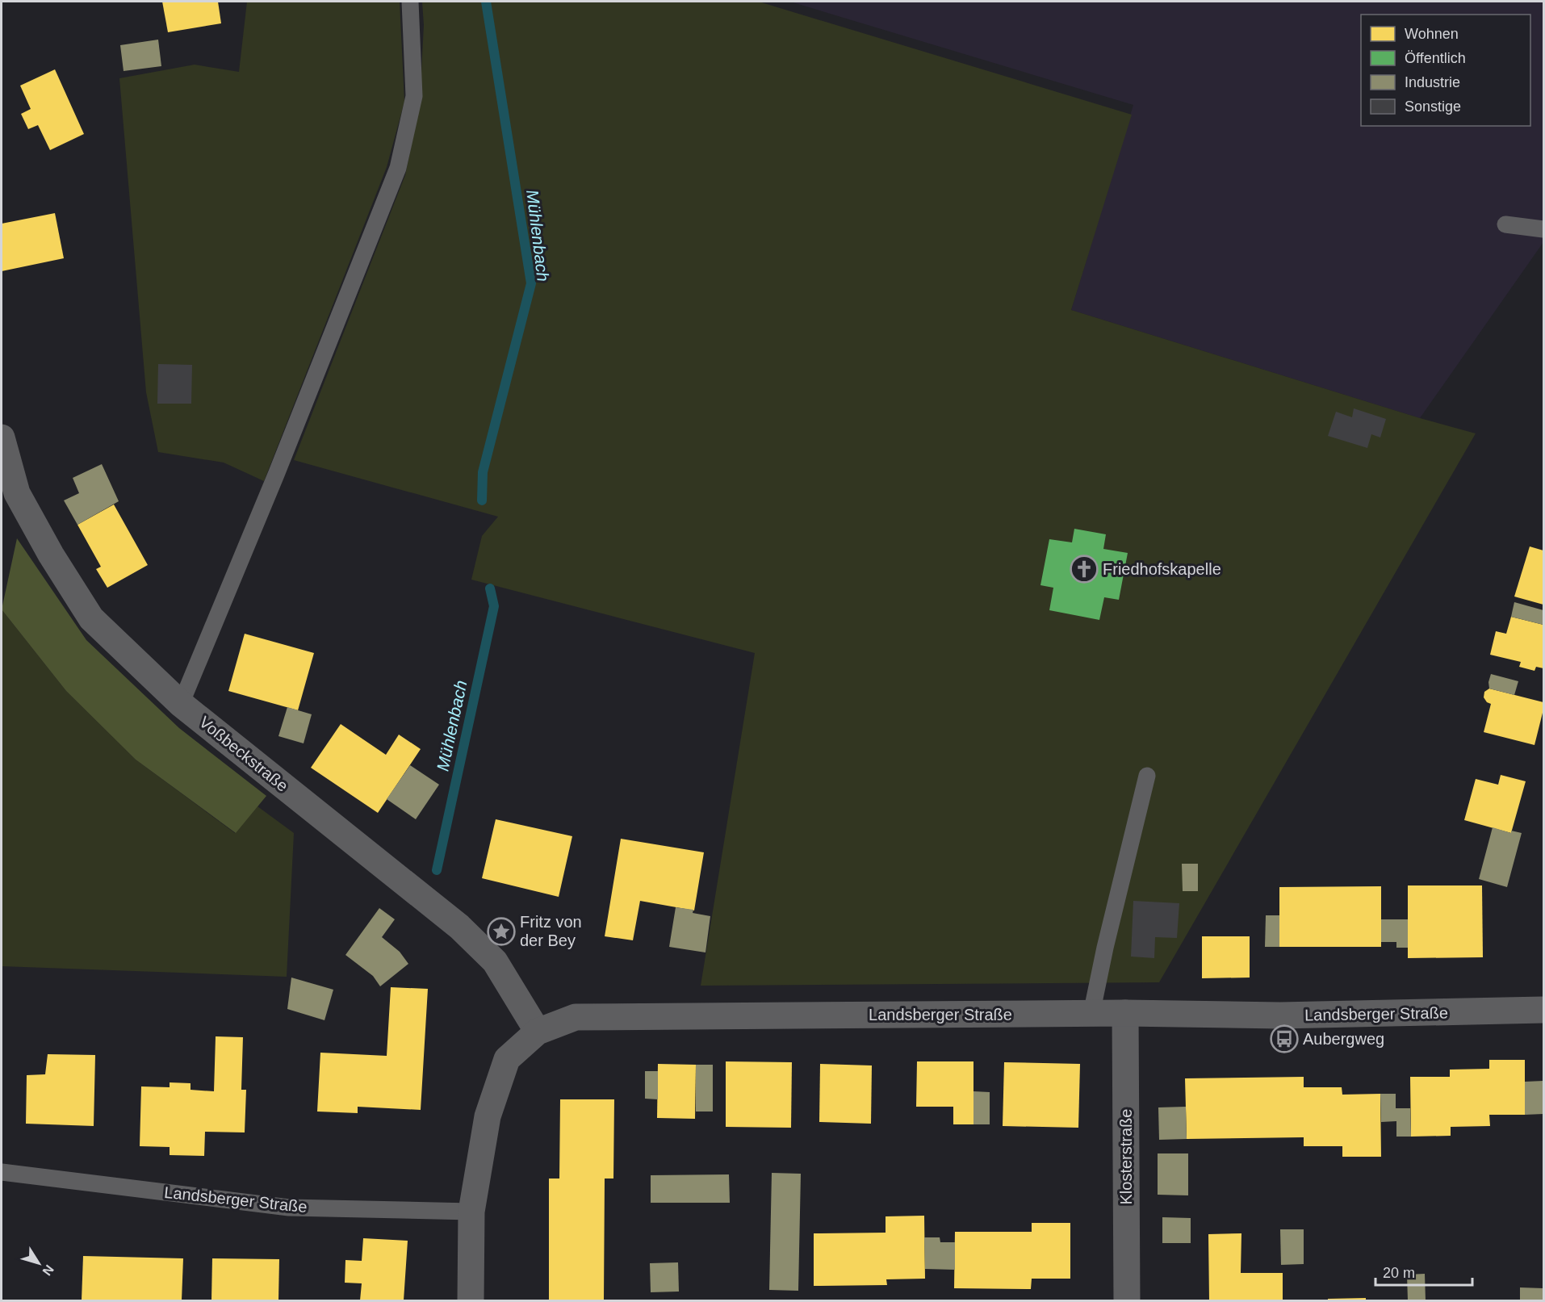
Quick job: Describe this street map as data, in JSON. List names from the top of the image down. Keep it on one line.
{"streets":{"street":["Voßbeckstraße","Landsberger Straße","Klosterstraße"]},"crossings":[["Voßbeckstraße","Landsberger Straße"],["Landsberger Straße","Klosterstraße"]],"water":["Mühlenbach"],"places":{"church":["Friedhofskapelle"],"place":["Fritz von der Bey"],"bus stop":["Aubergweg"]},"legend":["Wohnen","Öffentlich","Industrie","Sonstige"],"scale_bar":"20 m","north":"bottom right"}
